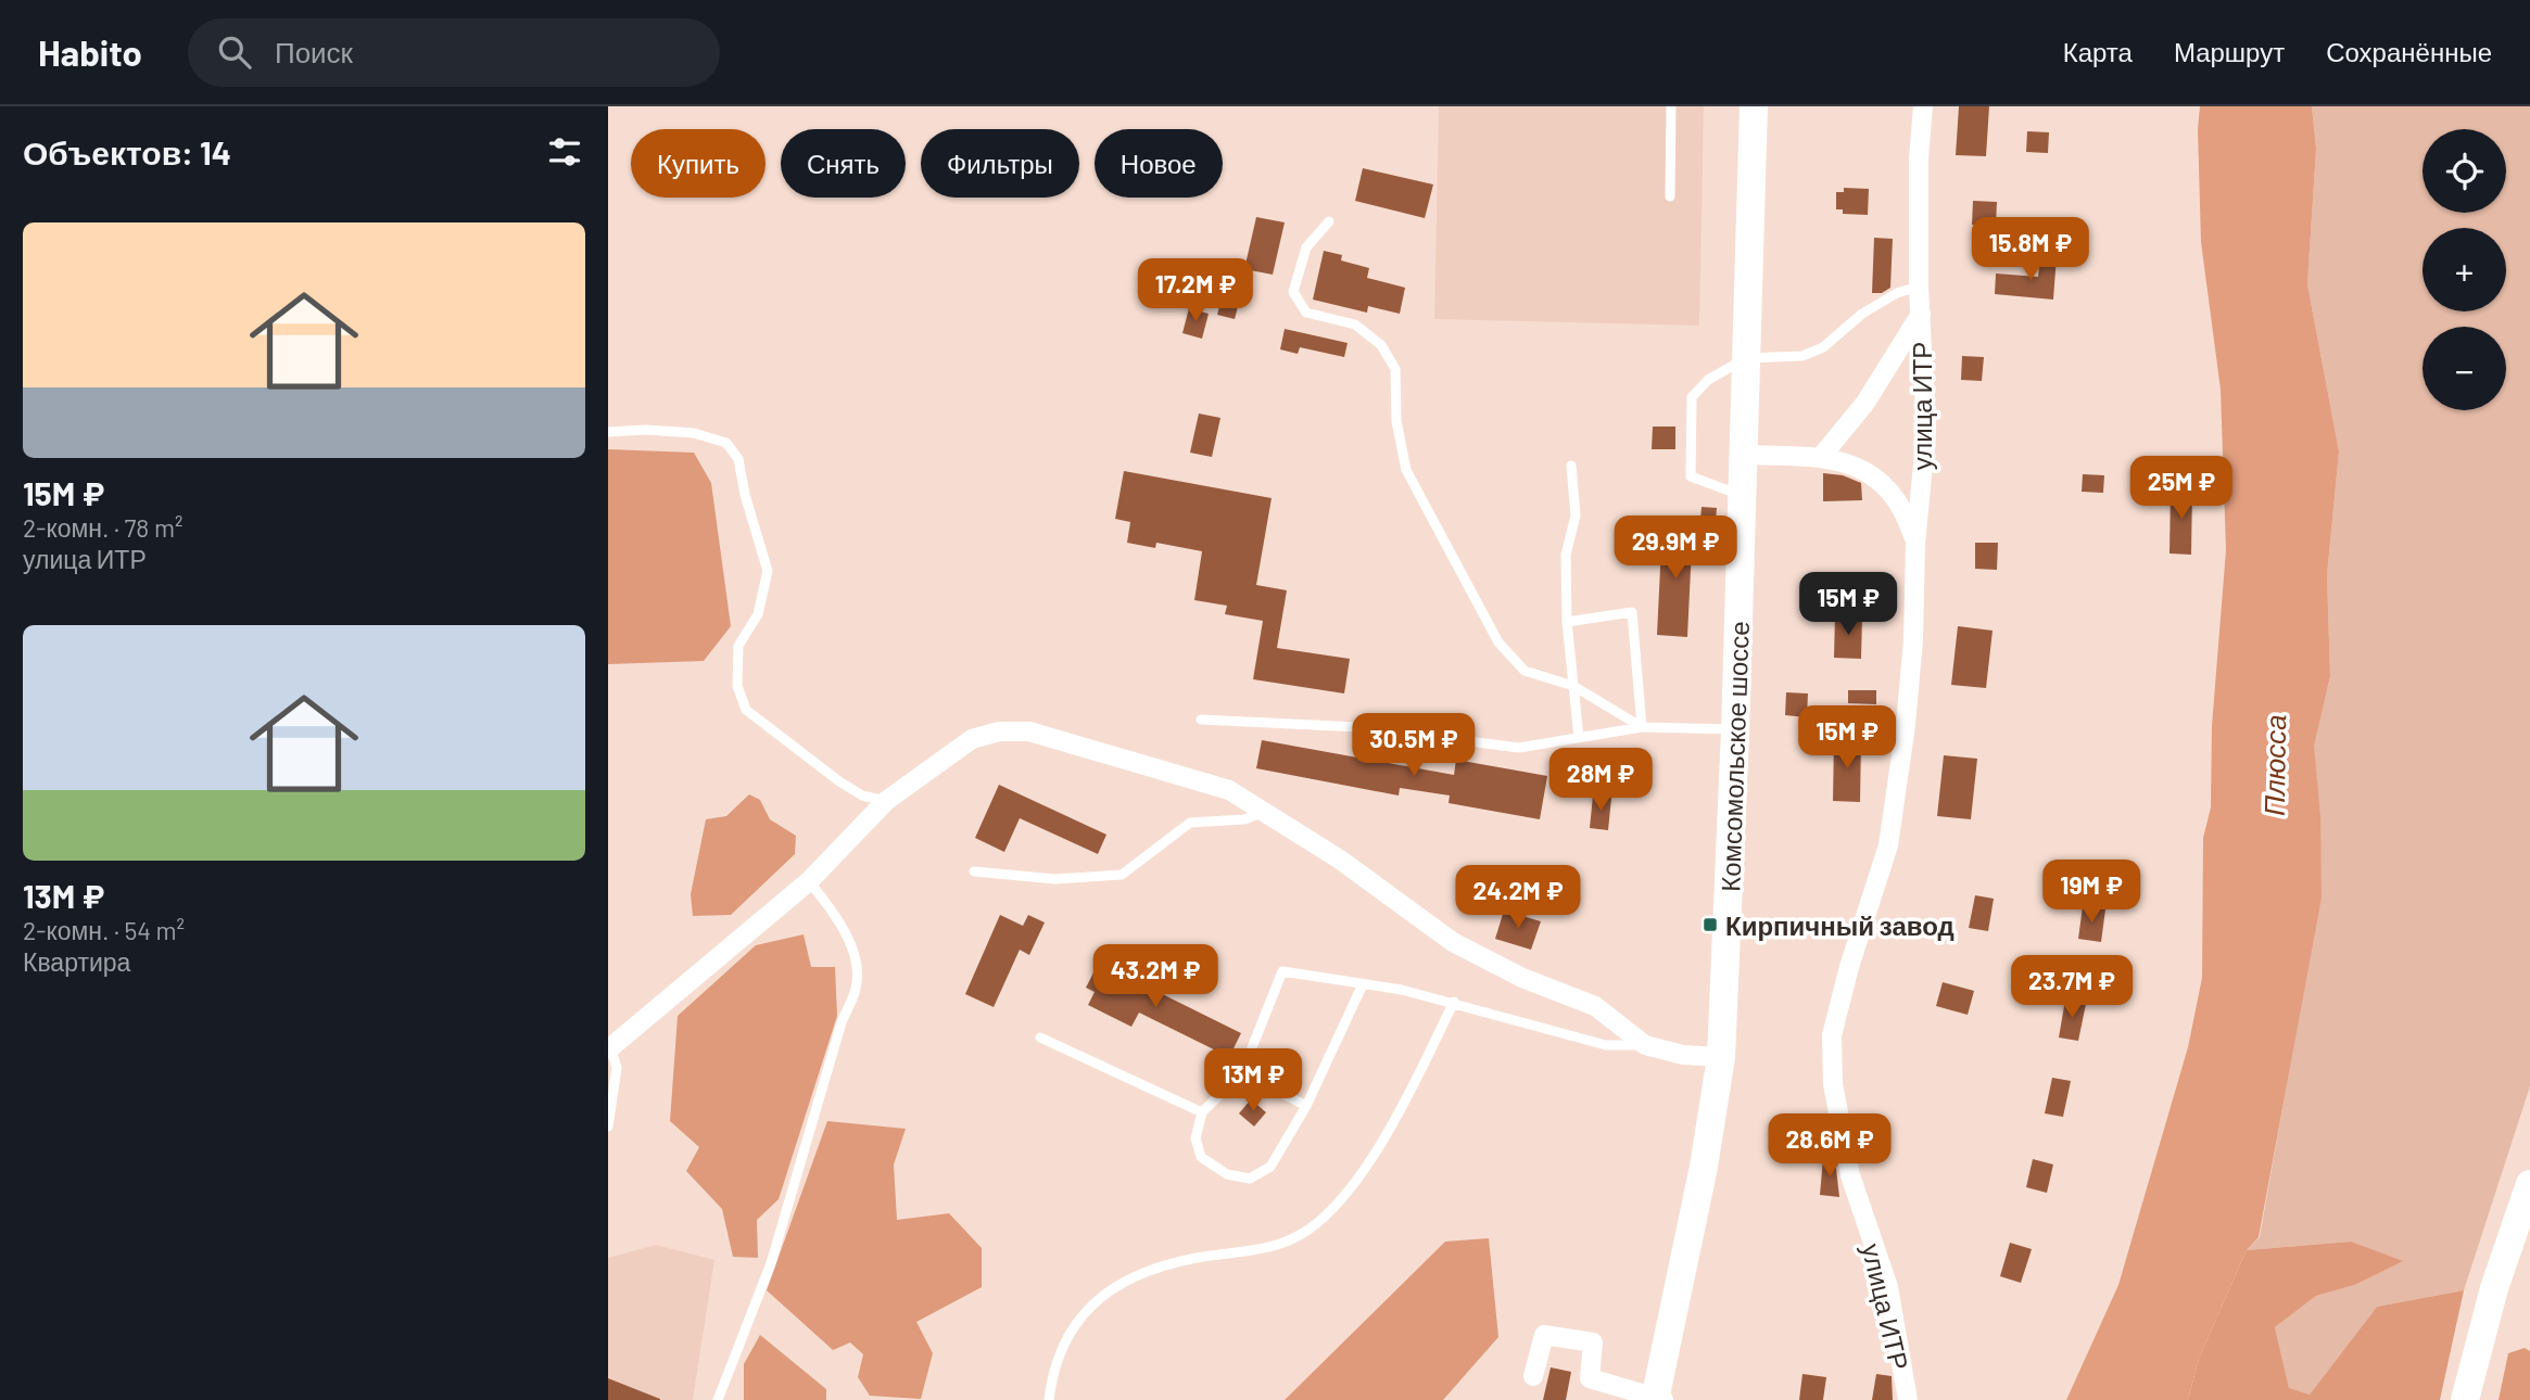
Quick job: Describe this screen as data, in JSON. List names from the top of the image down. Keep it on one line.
{"streets":{"main road":["Комсомольское шоссе"],"street":["улица ИТР"]},"water":["Плюсса"],"places":{"transit":["Кирпичный завод"]},"page":{"header":"Habito","search":"Поиск","nav":["Карта","Маршрут","Сохранённые"],"heading":"Объектов: 14","map_buttons":["+","−"],"chip":["Купить","Снять","Фильтры","Новое"],"list":[{"name":"15M ₽","note":"2-комн. · 78 m² · улица ИТР"},{"name":"13M ₽","note":"2-комн. · 54 m² · Квартира"}],"price":["15.8M ₽","17.2M ₽","25M ₽","29.9M ₽","15M ₽","15M ₽","30.5M ₽","28M ₽","19M ₽","24.2M ₽","43.2M ₽","23.7M ₽","13M ₽","28.6M ₽"]}}
